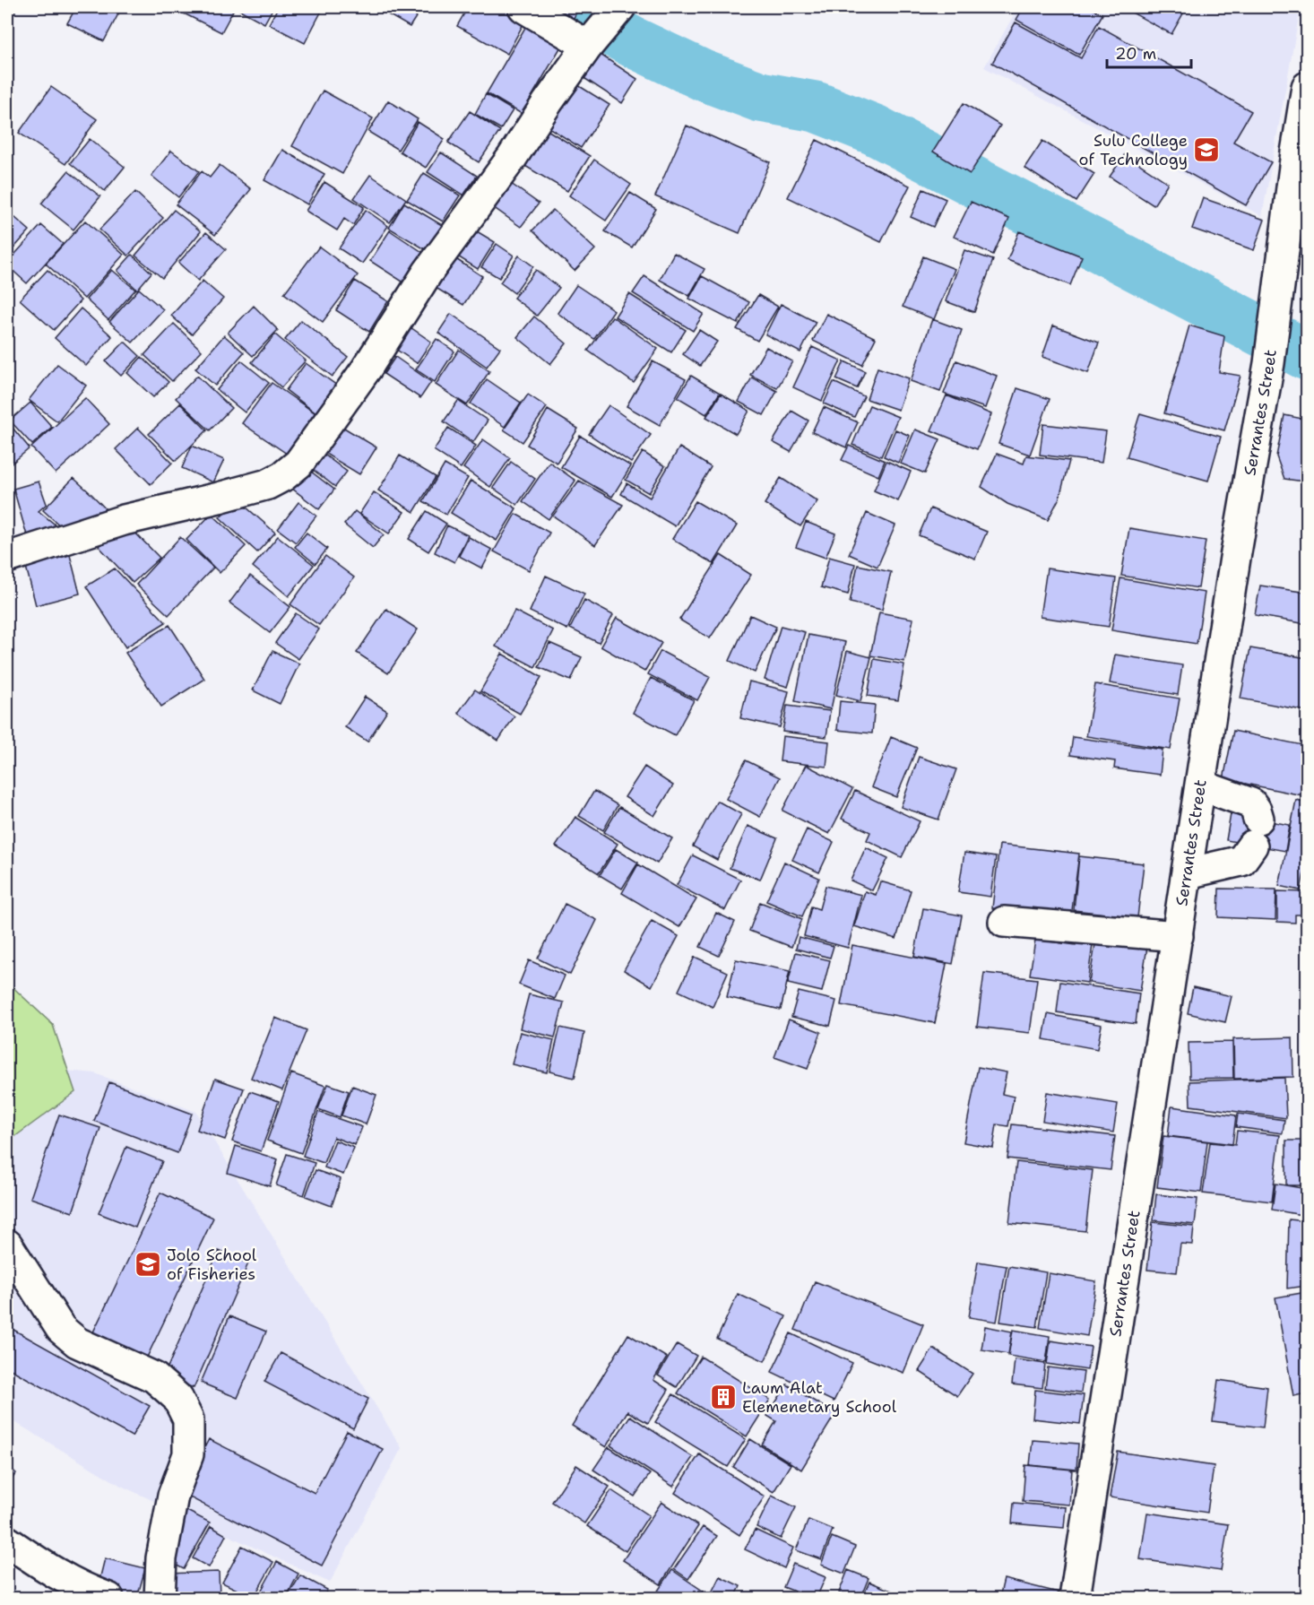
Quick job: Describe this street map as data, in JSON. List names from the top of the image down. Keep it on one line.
{"streets":{"main road":["Serrantes Street"]},"places":{"school or university":["Sulu College of Technology","Jolo School of Fisheries"],"building":["Laum Alat Elemenetary School"]},"scale_bar":"20 m"}
